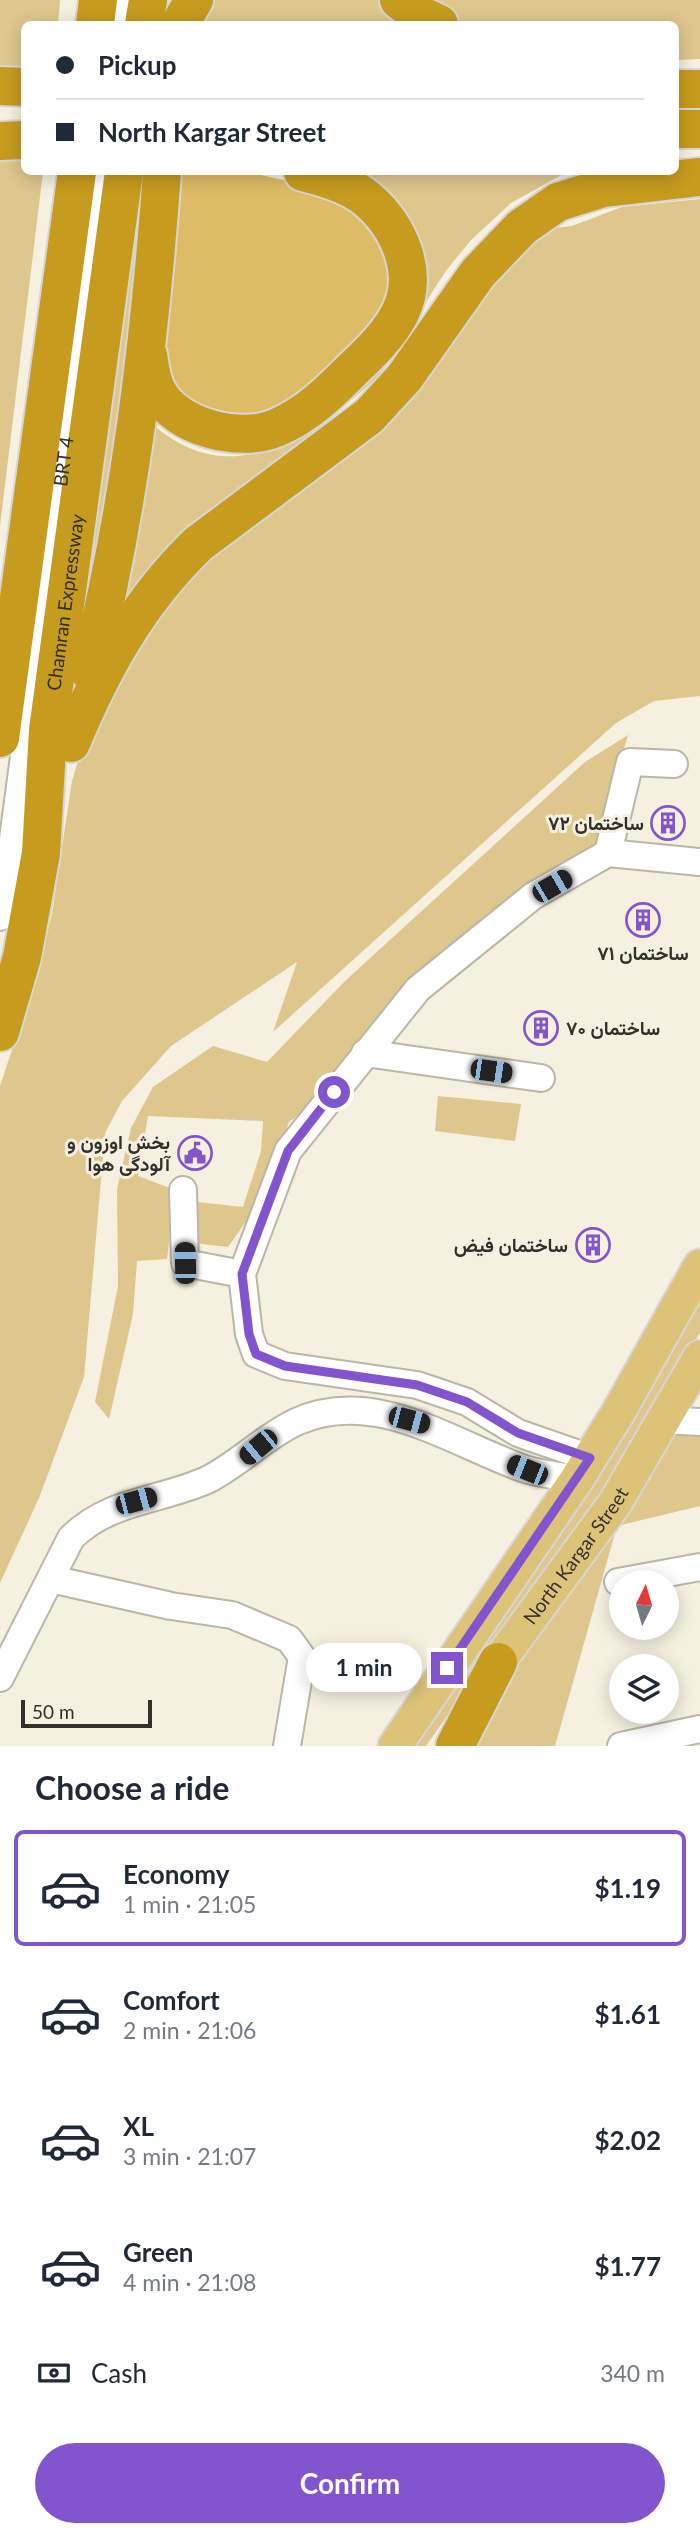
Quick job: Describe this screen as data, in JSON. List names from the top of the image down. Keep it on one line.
{"streets":{"highway":["Chamran Expressway"],"main road":["North Kargar Street"],"street":["BRT 4"]},"places":{"building":["ساختمان ۷۲","ساختمان ۷۱","ساختمان ۷۰","ساختمان فیض"],"public building":["بخش اوزون و آلودگی هوا"]},"scale_bar":"50 m","north":"top","page":{"banner":["Pickup","North Kargar Street"],"bubble":"1 min","scale":"50 m","heading":"Choose a ride","list":[{"name":"Economy","note":"1 min · 21:05","value":"$1.19"},{"name":"Comfort","note":"2 min · 21:06","value":"$1.61"},{"name":"XL","note":"3 min · 21:07","value":"$2.02"},{"name":"Green","note":"4 min · 21:08","value":"$1.77"}],"pay":["Cash","340 m"],"buttons":"Confirm"}}
